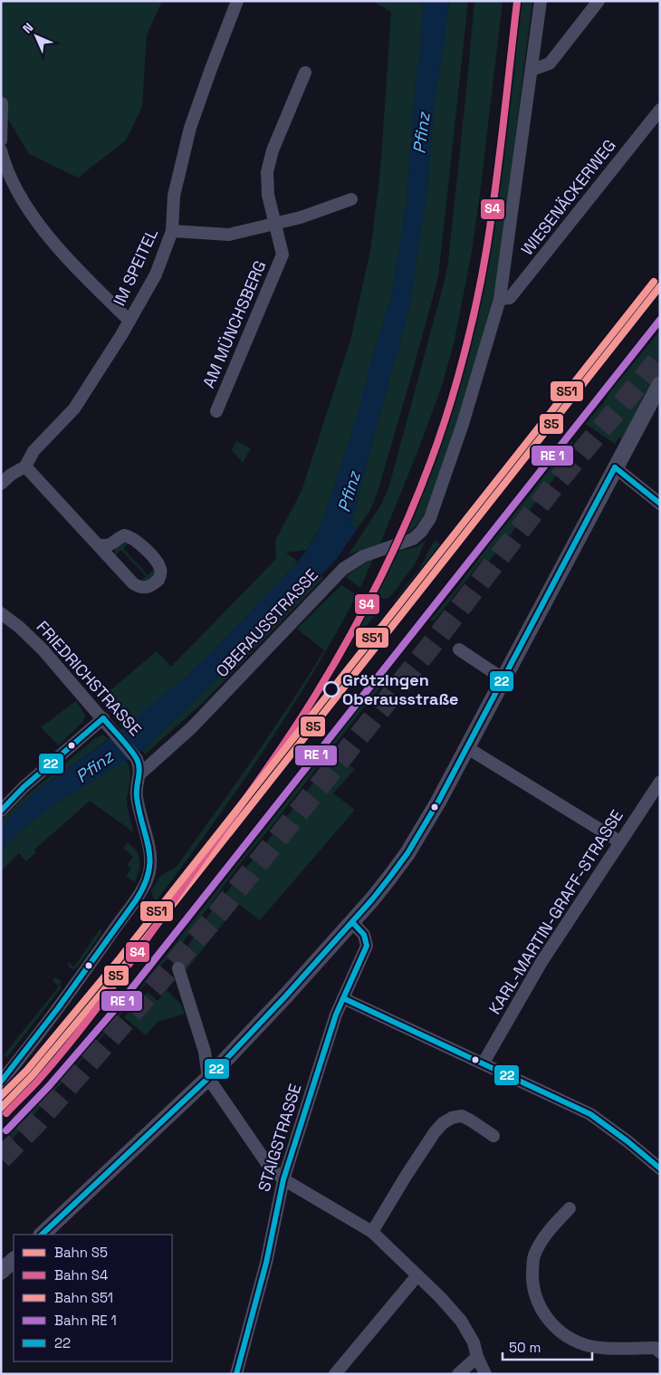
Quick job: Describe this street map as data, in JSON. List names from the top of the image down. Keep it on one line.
{"streets":{"street":["WIESENÄCKERWEG","IM SPEITEL","AM MÜNCHSBERG","OBERAUSSTRASSE","FRIEDRICHSTRASSE","KARL-MARTIN-GRAFF-STRASSE","STAIGSTRASSE"]},"crossings":[["WIESENÄCKERWEG","OBERAUSSTRASSE"],["OBERAUSSTRASSE","FRIEDRICHSTRASSE"]],"water":["Pfinz"],"places":["Grötzingen Oberausstraße"],"lines":["rail line S4","rail line S51","rail line S5","transit line 22"],"legend":["Bahn S5","Bahn S4","Bahn S51","Bahn RE 1","22"],"scale_bar":"50 m","north":"top left"}
